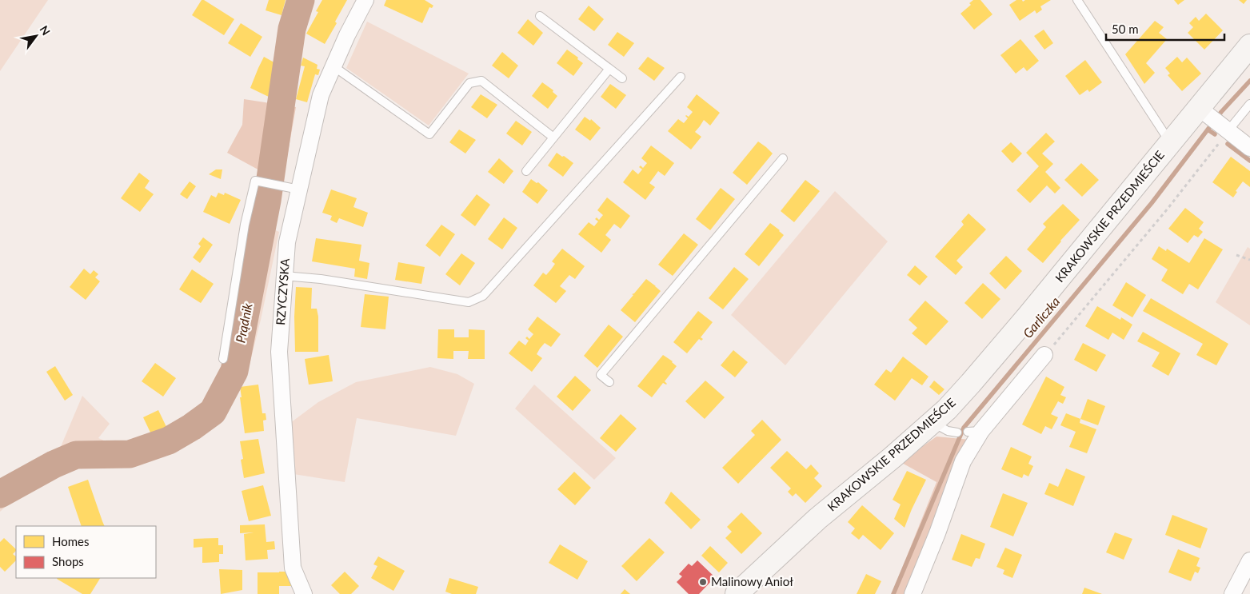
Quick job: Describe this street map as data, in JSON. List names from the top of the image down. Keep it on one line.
{"streets":{"main road":["KRAKOWSKIE PRZEDMIEŚCIE"],"street":["RZYCZYSKA"]},"water":["Garliczka","Prądnik"],"places":["Malinowy Anioł"],"legend":["Homes","Shops"],"scale_bar":"50 m","north":"top right"}
